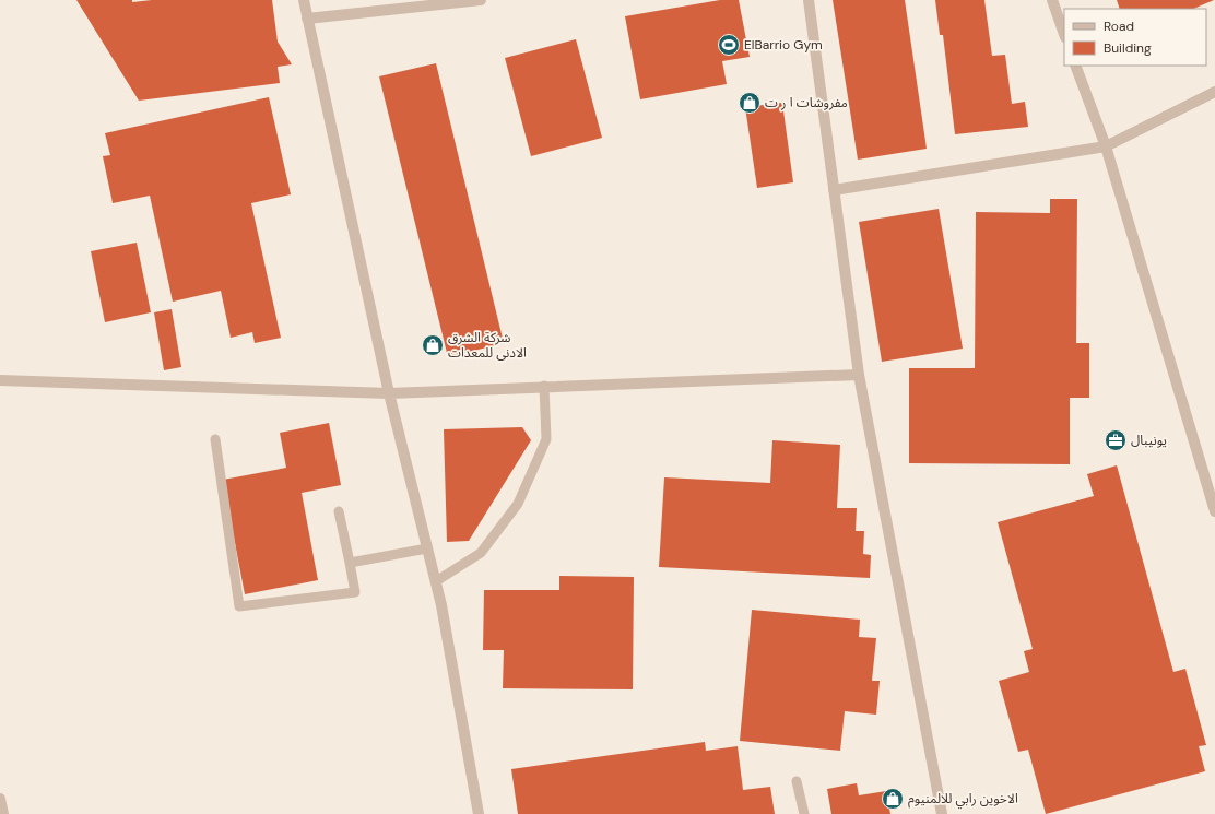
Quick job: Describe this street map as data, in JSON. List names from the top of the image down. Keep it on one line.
{"places":{"sports":["ElBarrio Gym"],"shop":["مفروشات ا ر ت","شركة الشرق الادنى للمعدات","الاخوين رابي للالمنيوم"],"office":["يونيبال"]},"legend":["Road","Building"]}
